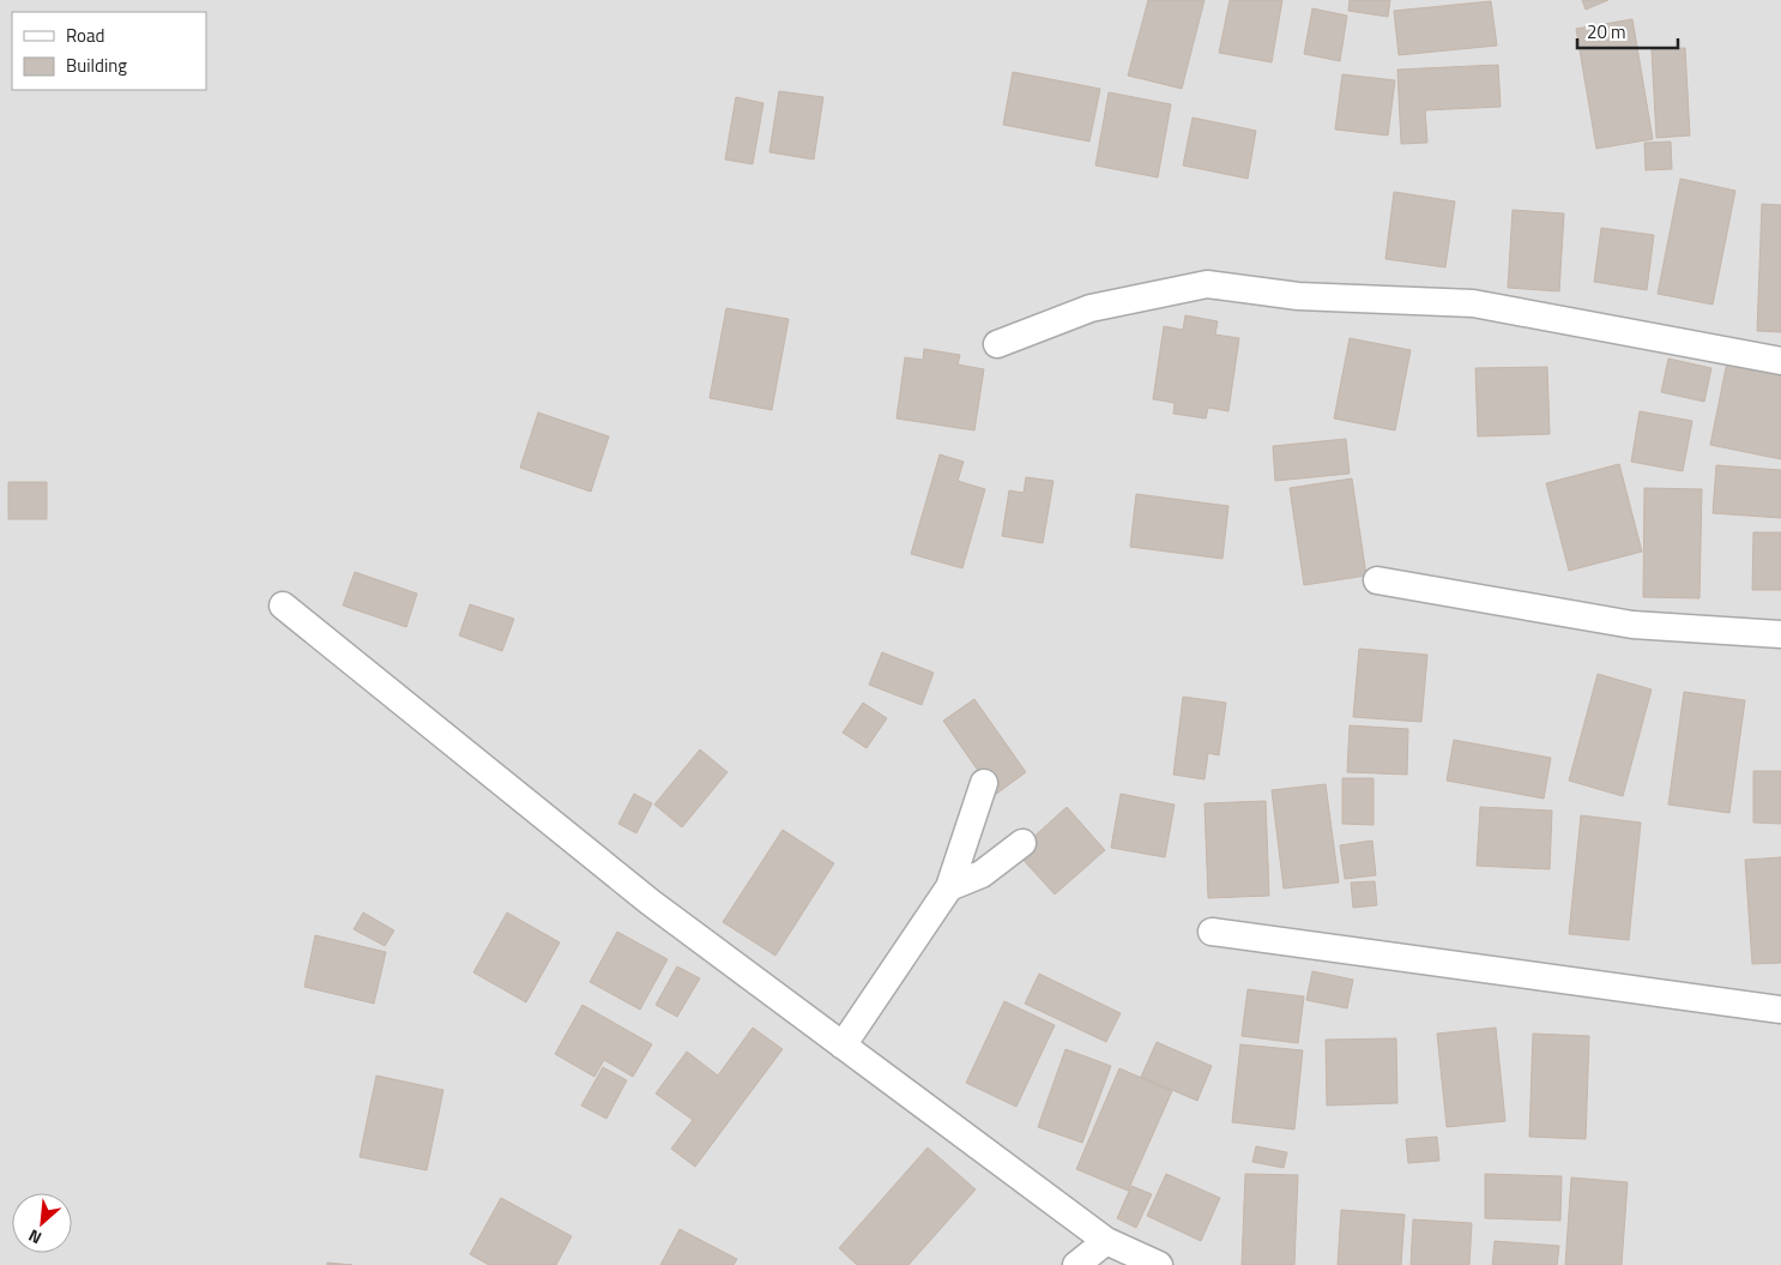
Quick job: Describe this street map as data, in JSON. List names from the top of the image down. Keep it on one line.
{"legend":["Road","Building"],"scale_bar":"20 m","north":"bottom left"}
